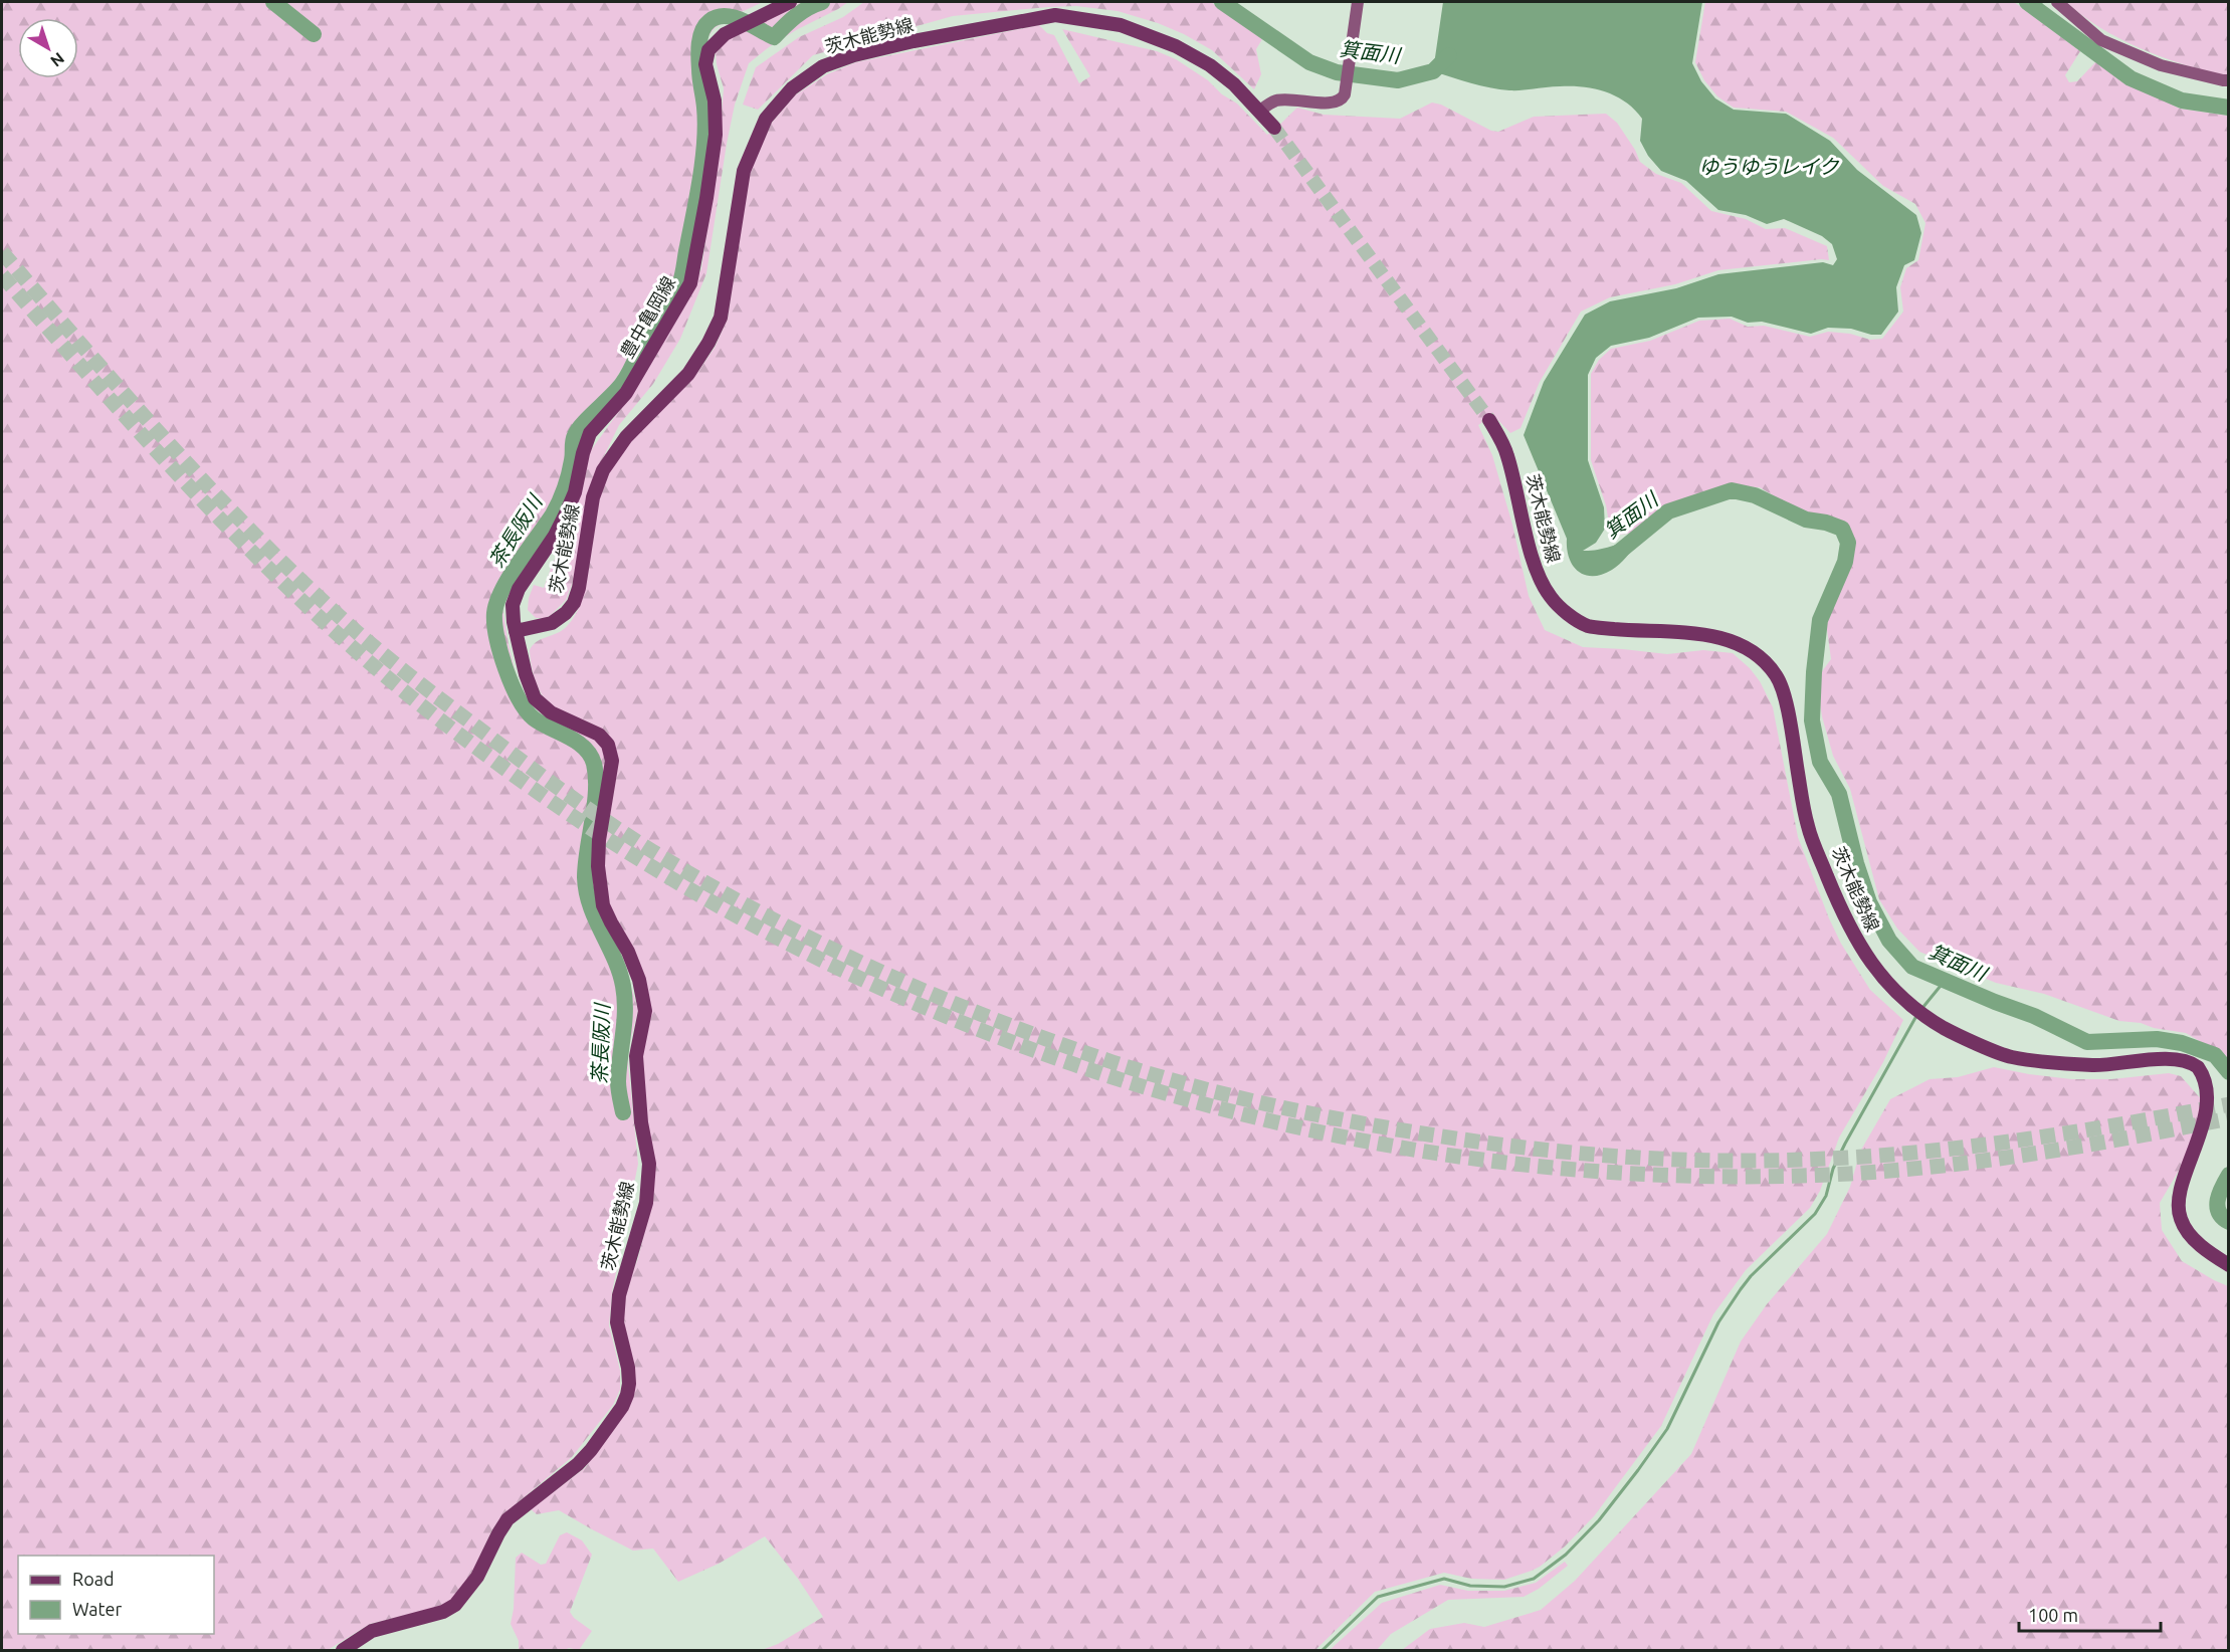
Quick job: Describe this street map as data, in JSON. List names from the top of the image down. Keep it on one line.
{"streets":{"main road":["茨木能勢線","豊中亀岡線"]},"crossings":[["茨木能勢線","豊中亀岡線"]],"water":["箕面川","ゆうゆうレイク","茶長阪川"],"legend":["Road","Water"],"scale_bar":"100 m","north":"bottom right"}
